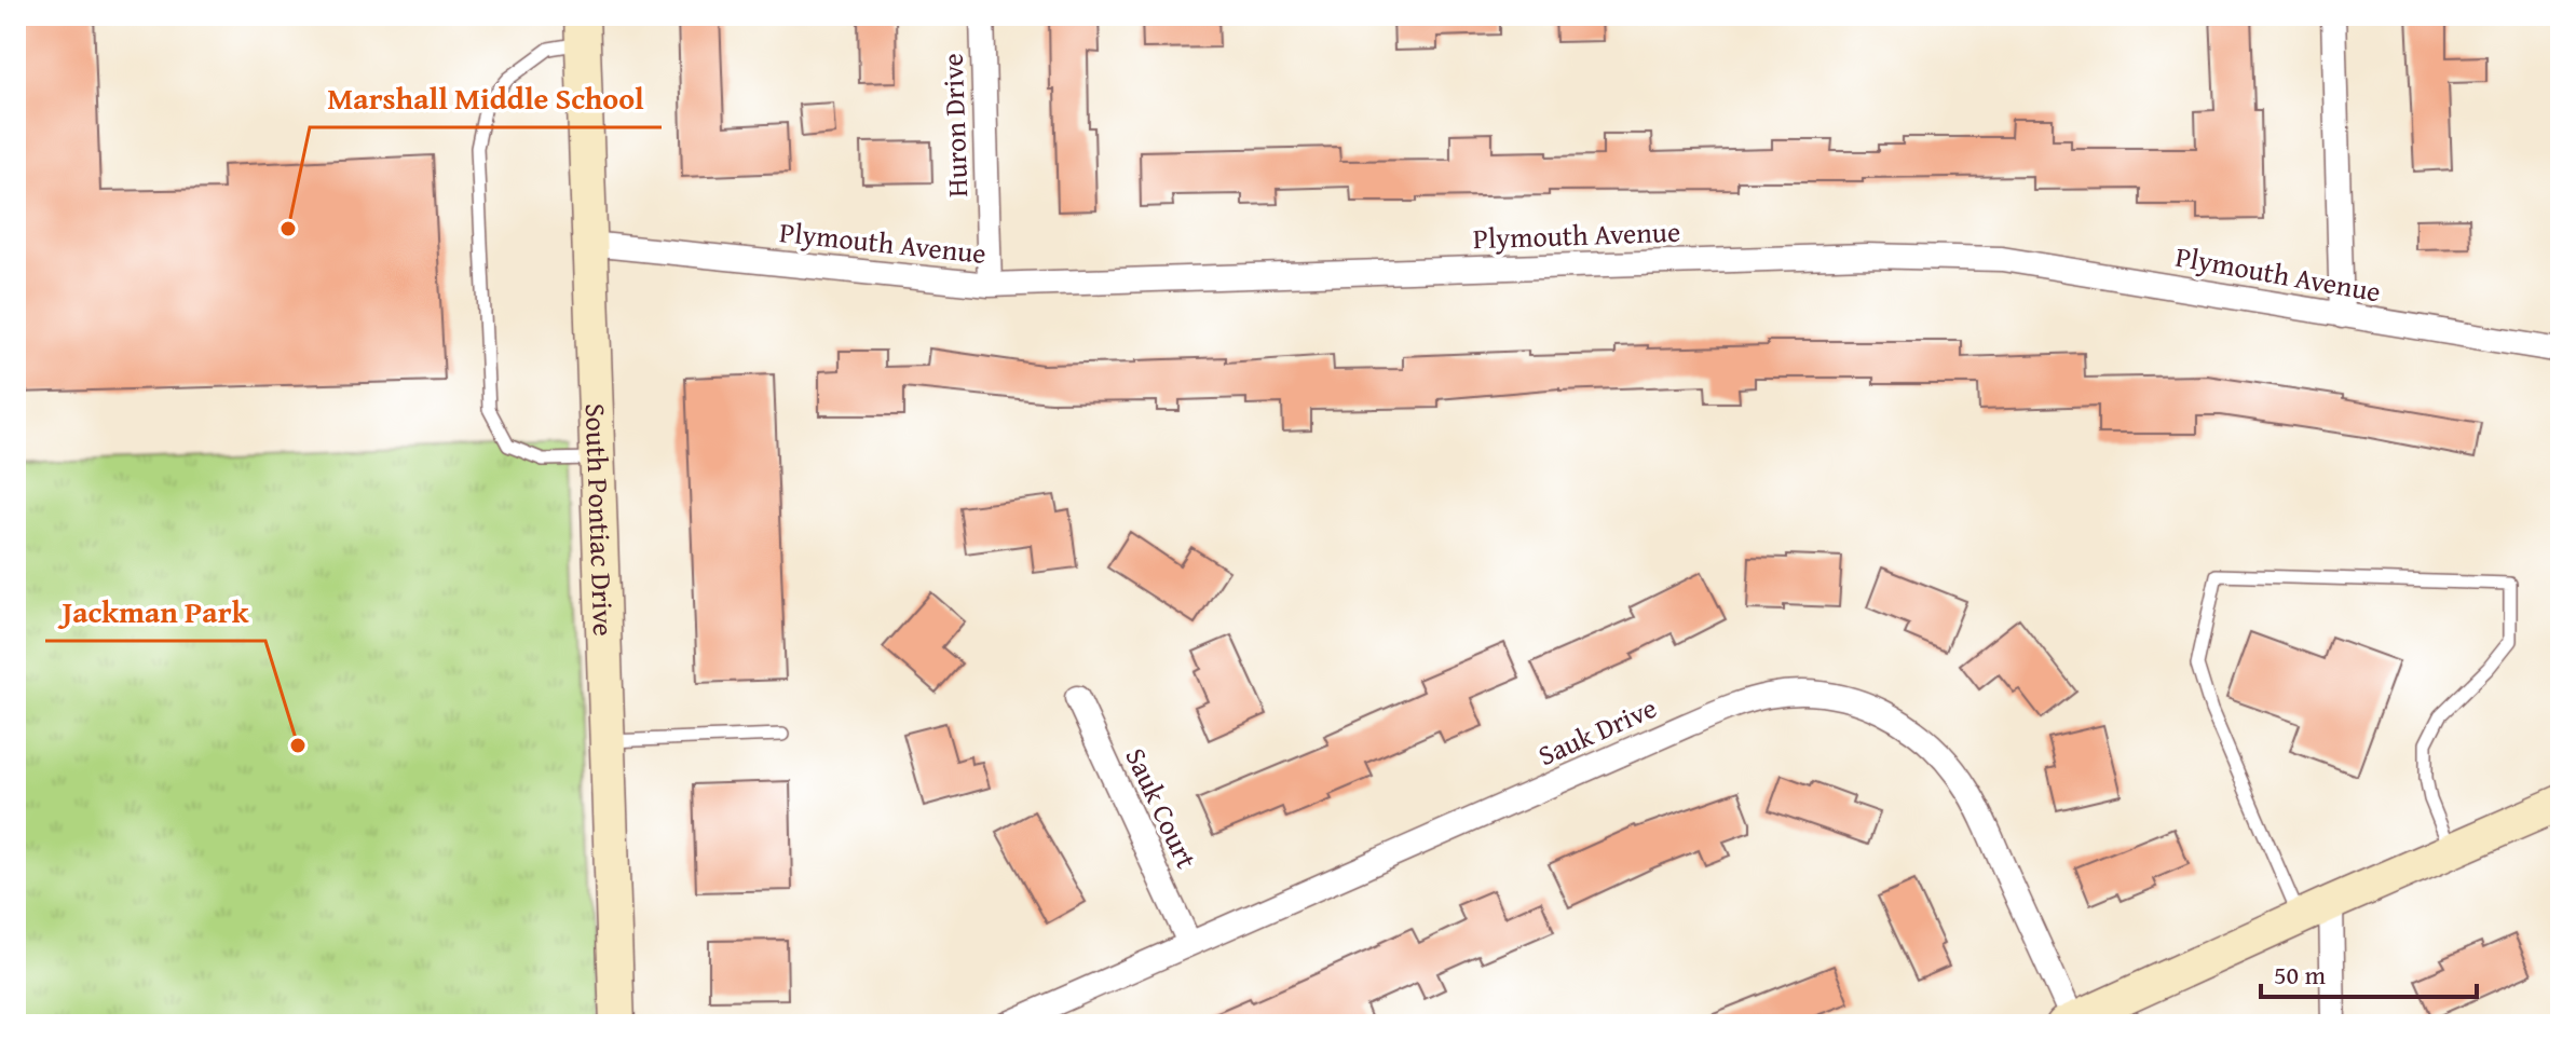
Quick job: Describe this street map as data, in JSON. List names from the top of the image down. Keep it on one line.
{"streets":{"street":["Huron Drive","Plymouth Avenue","South Pontiac Drive","Sauk Drive","Sauk Court"]},"crossings":[["Huron Drive","Plymouth Avenue"],["Plymouth Avenue","South Pontiac Drive"],["Sauk Drive","Sauk Court"]],"places":["Marshall Middle School","Jackman Park"],"scale_bar":"50 m"}
